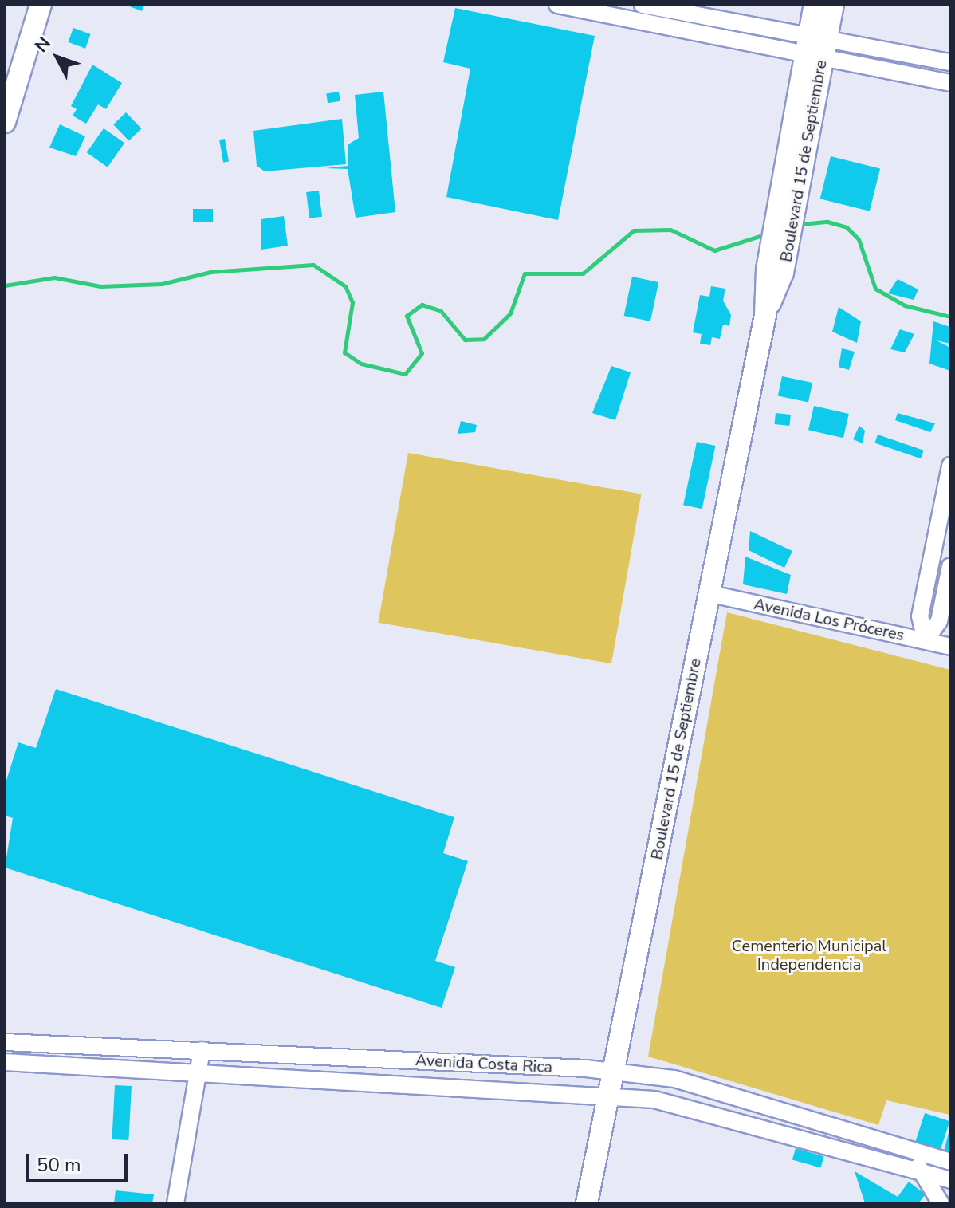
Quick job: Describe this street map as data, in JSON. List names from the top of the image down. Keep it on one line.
{"streets":{"street":["Boulevard 15 de Septiembre","Avenida Los Próceres","Avenida Costa Rica"]},"crossings":[["Boulevard 15 de Septiembre","Avenida Los Próceres"],["Boulevard 15 de Septiembre","Avenida Costa Rica"]],"parks":["Cementerio Municipal Independencia"],"scale_bar":"50 m","north":"top left"}
